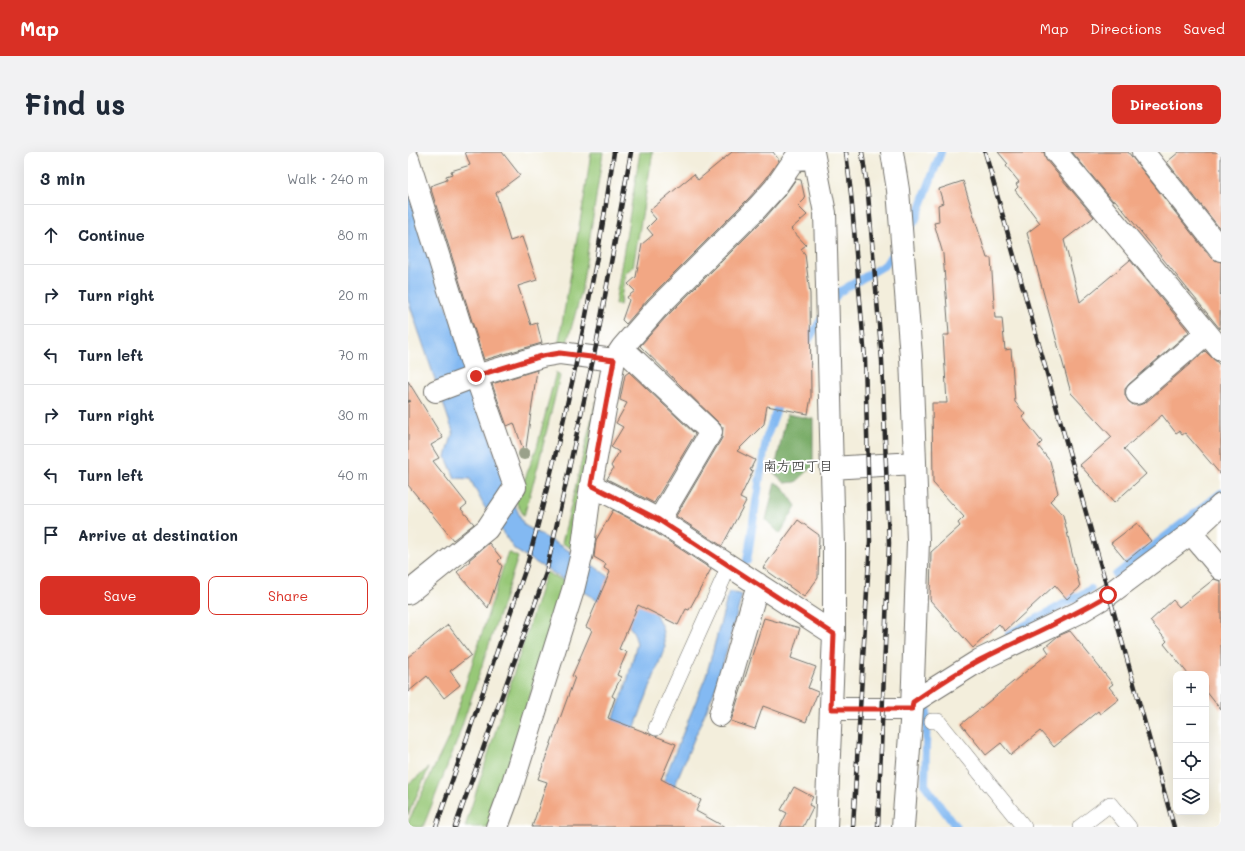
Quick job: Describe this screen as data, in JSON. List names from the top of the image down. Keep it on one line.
{"districts":["南方四丁目"],"page":{"header":"Map","nav":["Map","Directions","Saved"],"buttons":["Directions",["Save","Share"]],"title":"Find us","heading":["3 min","Walk · 240 m"],"list":[["Continue","80 m"],["Turn right","20 m"],["Turn left","70 m"],["Turn right","30 m"],["Turn left","40 m"],"Arrive at destination"],"map_buttons":["+","−"]}}
